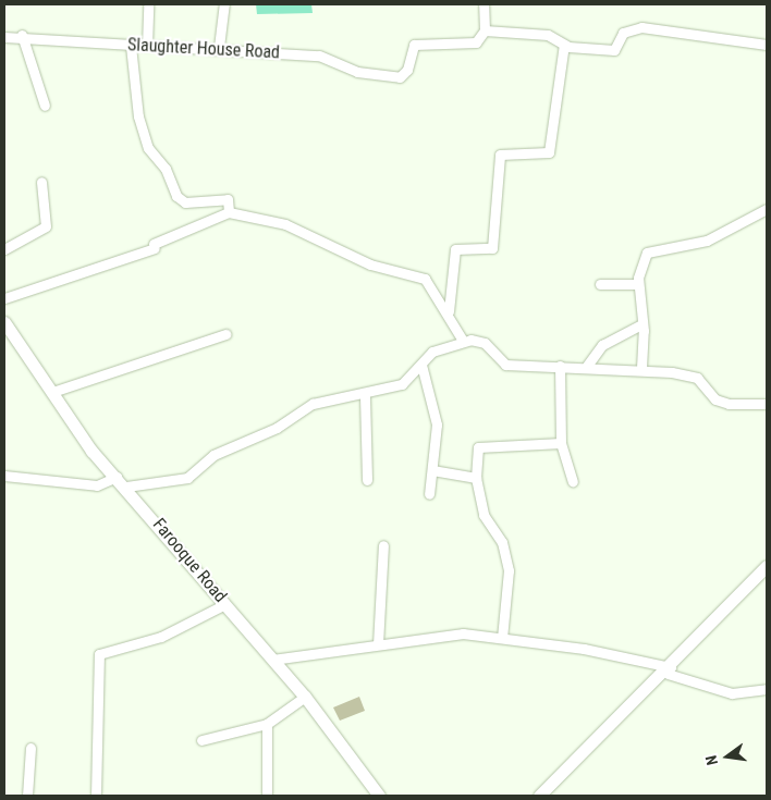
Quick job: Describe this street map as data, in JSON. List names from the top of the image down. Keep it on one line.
{"streets":{"street":["Slaughter House Road","Farooque Road"]},"north":"left"}
